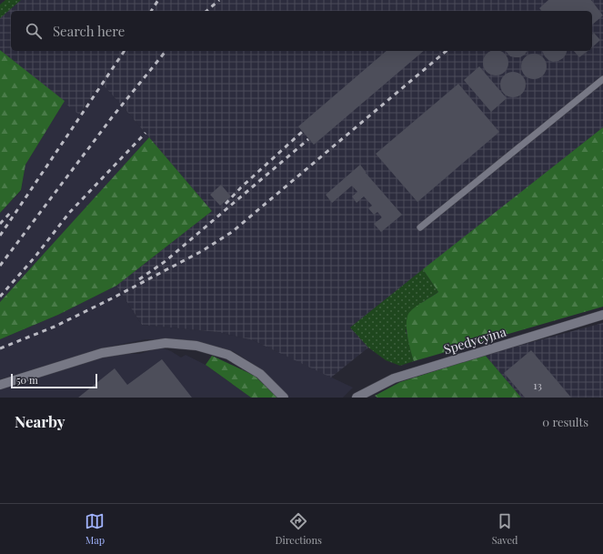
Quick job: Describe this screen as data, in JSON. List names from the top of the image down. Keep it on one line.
{"streets":{"street":["Spedycyjna"]},"house_numbers":["13"],"scale_bar":"50 m","page":{"search":"Search here","scale":"50 m","heading":["Nearby","0 results"],"nav":["Map","Directions","Saved"]}}
